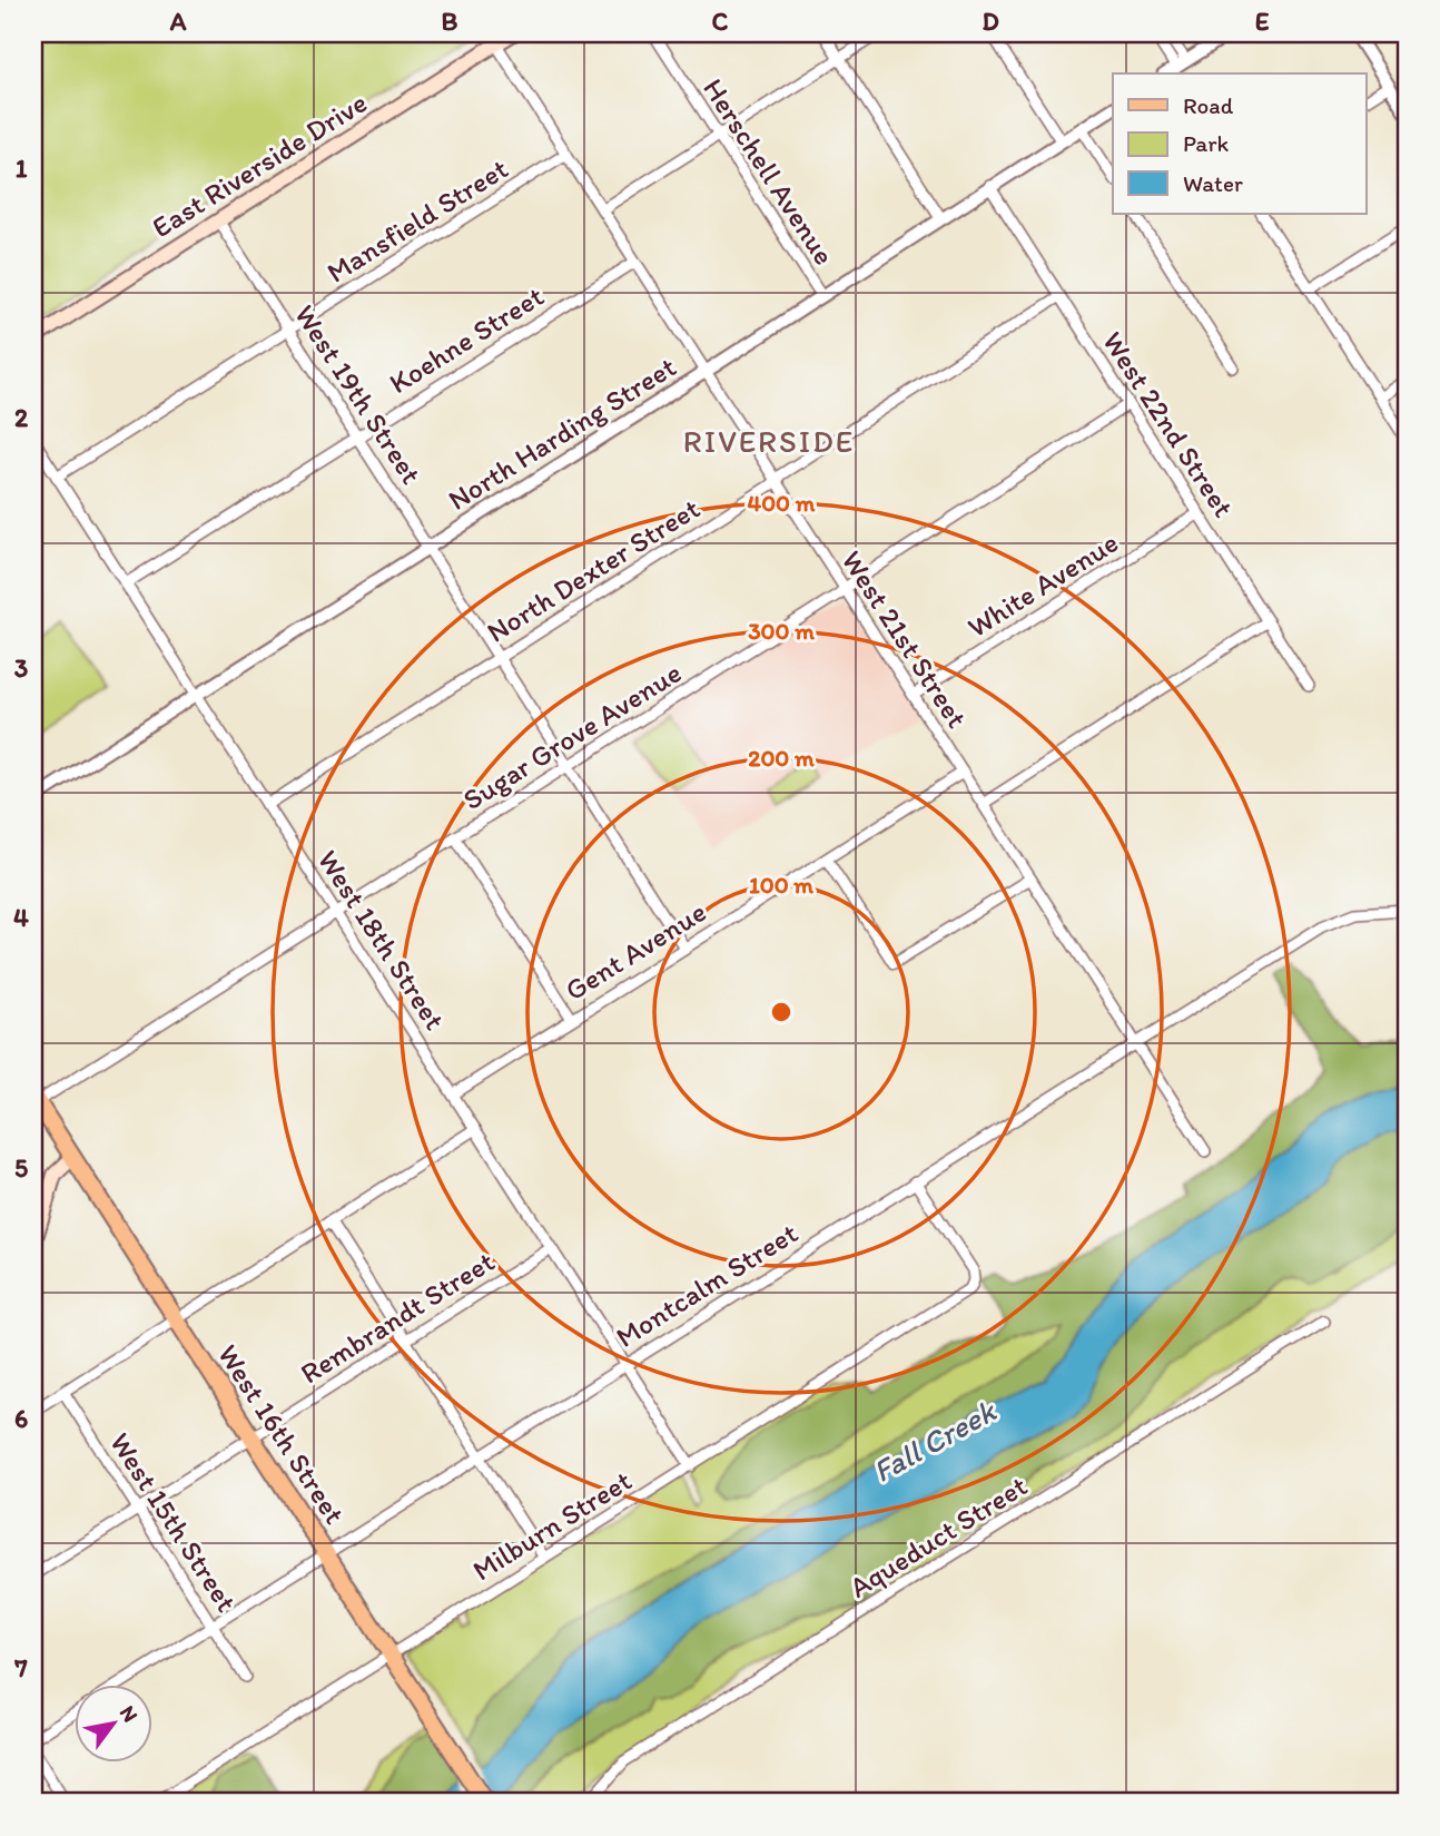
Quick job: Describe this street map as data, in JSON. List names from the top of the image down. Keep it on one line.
{"streets":{"main road":["East Riverside Drive","West 16th Street"],"street":["Herschell Avenue","Mansfield Street","Koehne Street","West 19th Street","West 22nd Street","North Harding Street","North Dexter Street","White Avenue","West 21st Street","Sugar Grove Avenue","West 18th Street","Gent Avenue","Montcalm Street","Rembrandt Street","West 15th Street","Milburn Street","Aqueduct Street"]},"crossings":[["East Riverside Drive","West 19th Street"],["East Riverside Drive","West 21st Street"],["Herschell Avenue","North Harding Street"],["Mansfield Street","West 19th Street"],["Mansfield Street","West 21st Street"],["Mansfield Street","West 18th Street"],["Koehne Street","West 19th Street"],["Koehne Street","West 21st Street"],["Koehne Street","West 18th Street"],["West 19th Street","North Harding Street"],["West 19th Street","North Dexter Street"],["West 19th Street","Sugar Grove Avenue"],["West 19th Street","Gent Avenue"],["West 22nd Street","North Harding Street"],["West 22nd Street","North Dexter Street"],["West 22nd Street","White Avenue"],["West 22nd Street","Sugar Grove Avenue"],["North Harding Street","West 21st Street"],["North Harding Street","West 18th Street"],["North Dexter Street","West 21st Street"],["North Dexter Street","West 18th Street"],["White Avenue","West 21st Street"],["West 21st Street","Sugar Grove Avenue"],["West 21st Street","Gent Avenue"],["West 21st Street","Montcalm Street"],["Sugar Grove Avenue","West 18th Street"],["Sugar Grove Avenue","West 16th Street"],["West 18th Street","Gent Avenue"],["West 18th Street","Montcalm Street"],["West 18th Street","Rembrandt Street"],["West 18th Street","Milburn Street"],["Montcalm Street","West 16th Street"],["Montcalm Street","West 15th Street"],["Montcalm Street","Milburn Street"],["Rembrandt Street","West 16th Street"],["Rembrandt Street","West 15th Street"],["West 16th Street","Milburn Street"]],"districts":["RIVERSIDE"],"water":["Fall Creek"],"legend":["Road","Park","Water"],"north":"top right","grid":{"columns":["A","B","C","D","E"],"rows":["1","2","3","4","5","6","7"]},"rings":["400 m","300 m","200 m","100 m"]}
